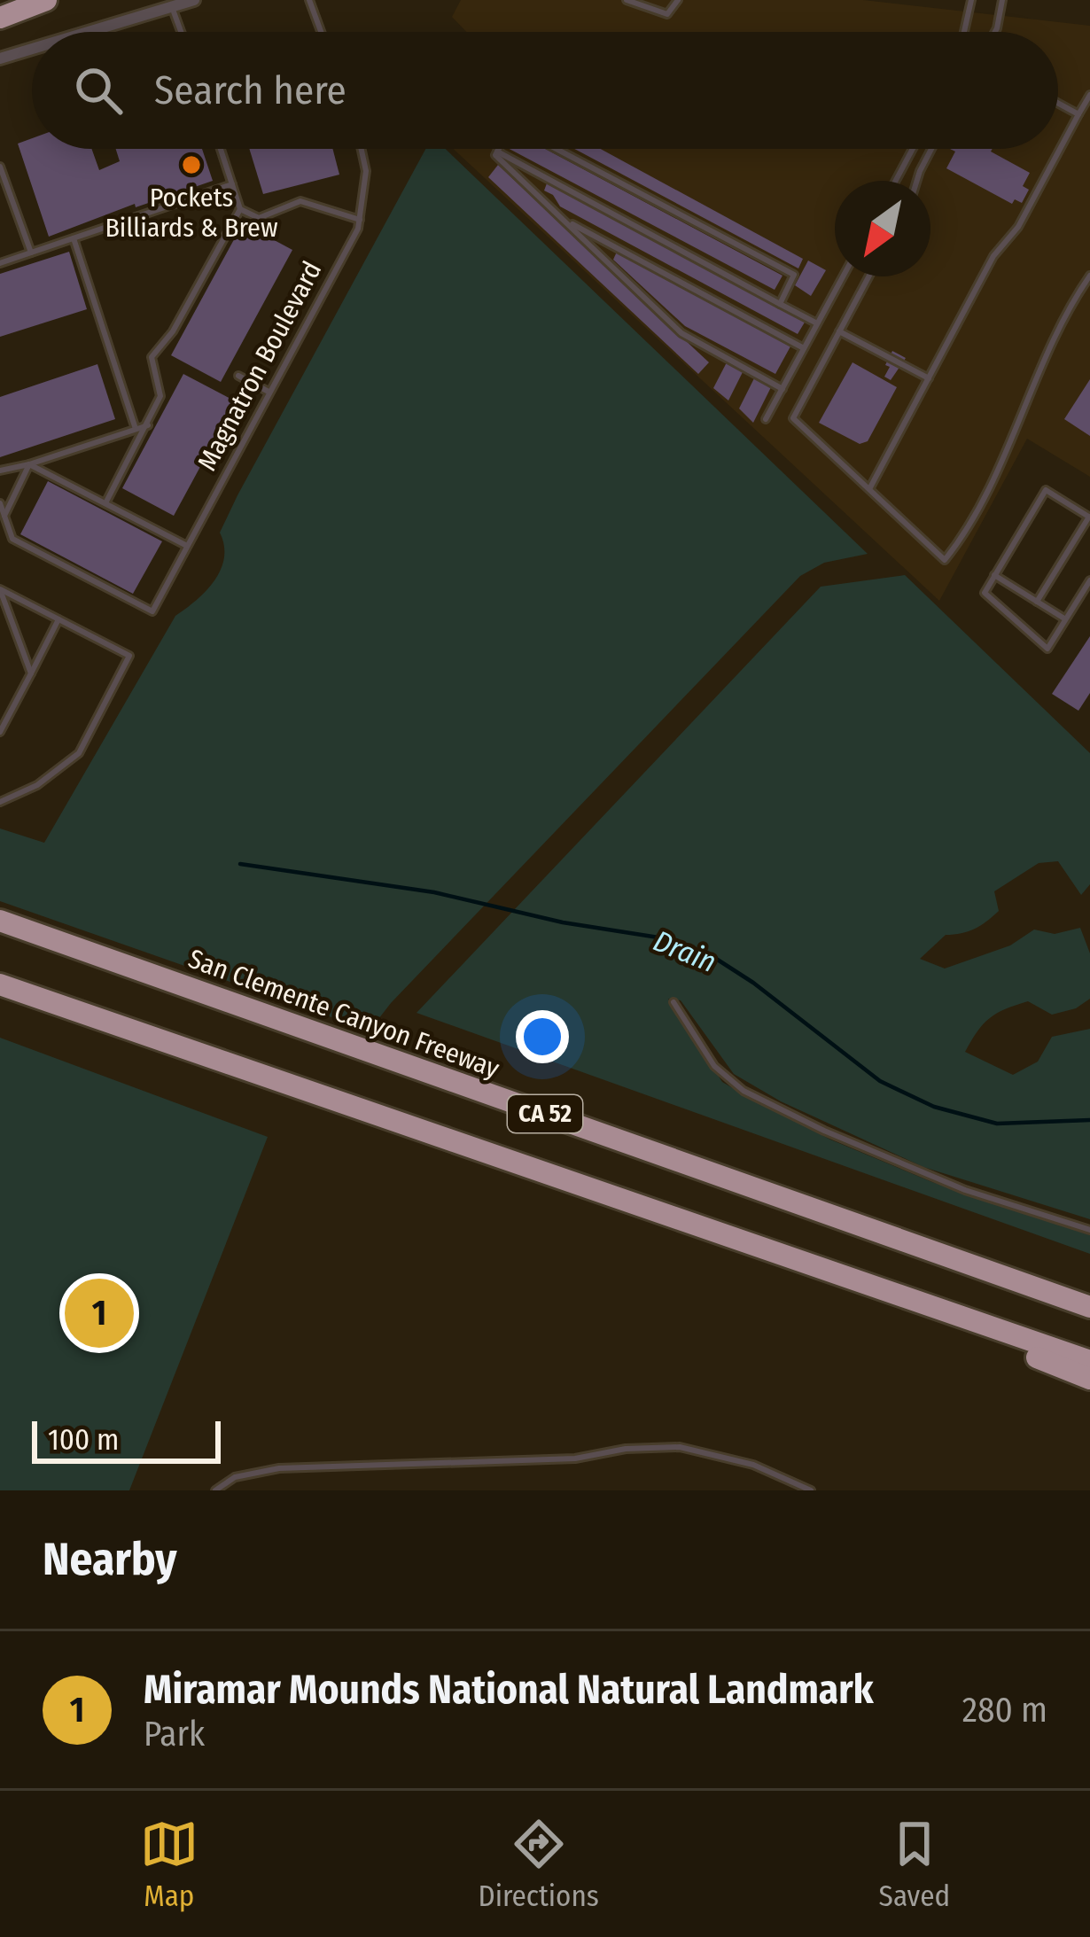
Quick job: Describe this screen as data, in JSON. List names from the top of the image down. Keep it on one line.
{"streets":{"highway":["San Clemente Canyon Freeway","CA 52"],"lane":["Magnatron Boulevard"]},"water":["Drain"],"places":["Pockets Billiards & Brew"],"scale_bar":"100 m","north":"bottom left","page":{"search":"Search here","pins":"1","scale":"100 m","heading":"Nearby","list":[{"mark":"1","name":"Miramar Mounds National Natural Landmark","note":"Park","value":"280 m"}],"nav":["Map","Directions","Saved"]}}
